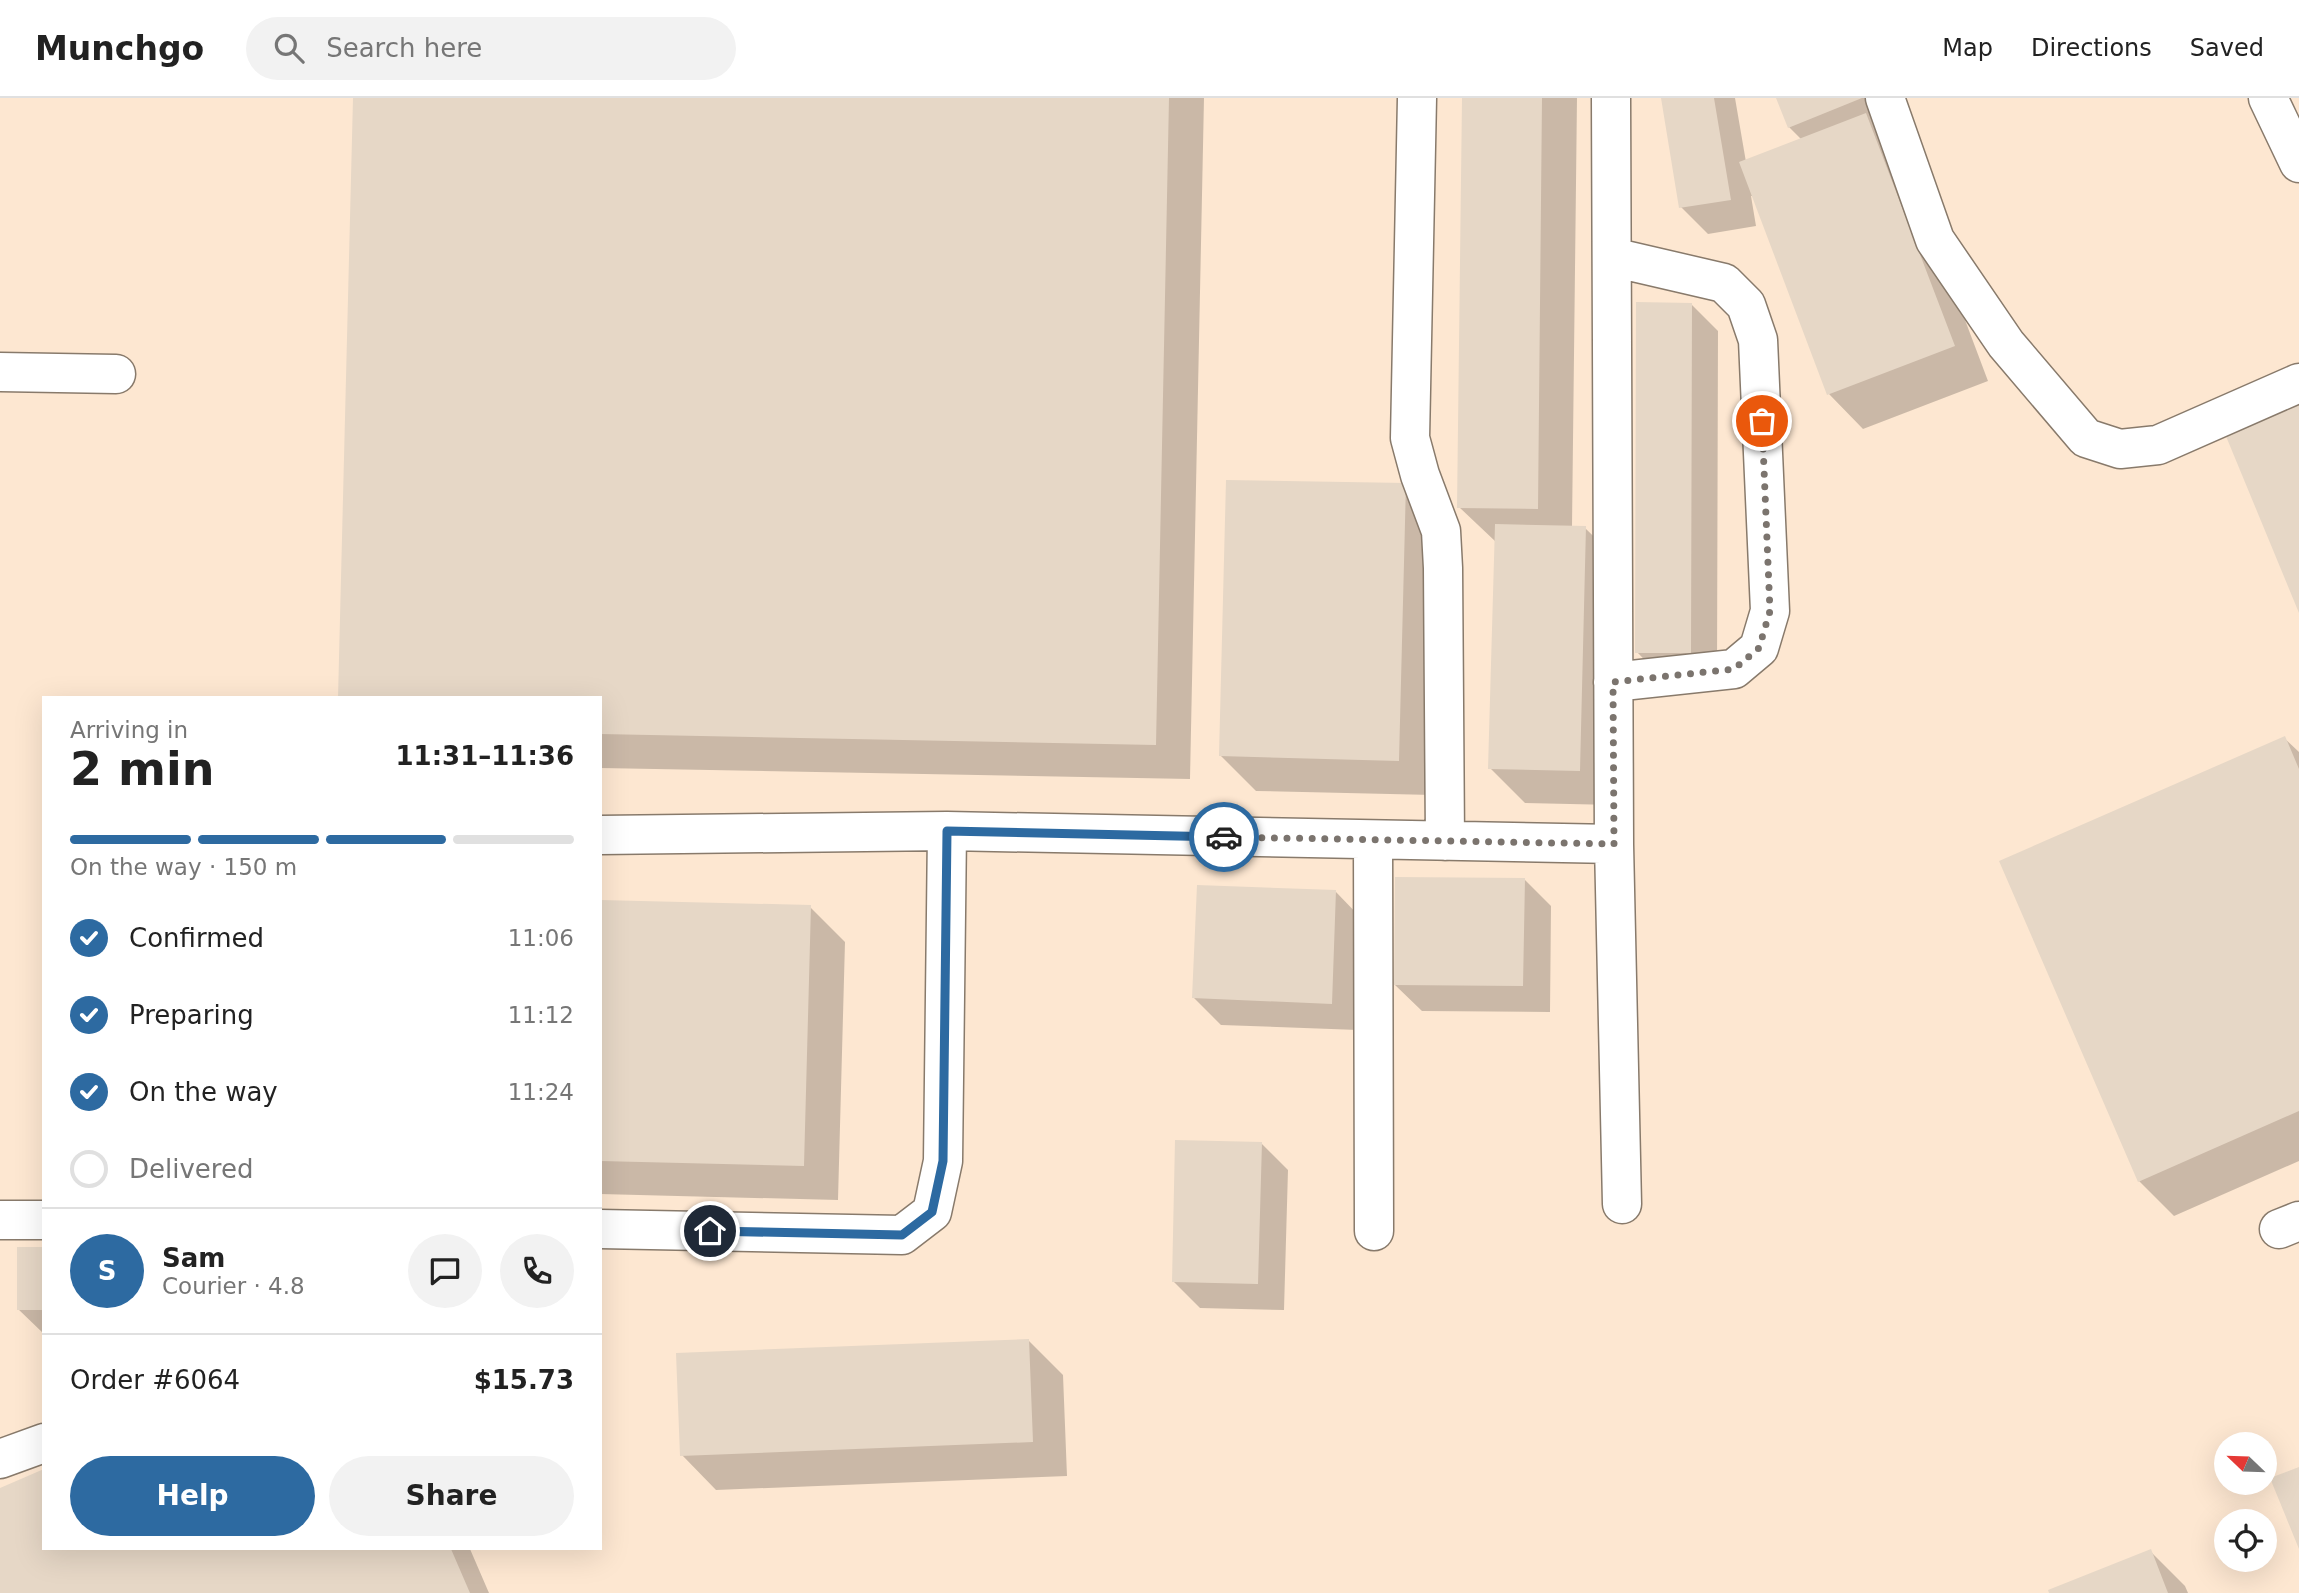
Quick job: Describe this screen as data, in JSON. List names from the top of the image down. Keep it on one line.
{"north":"top left","page":{"header":"Munchgo","search":"Search here","nav":["Map","Directions","Saved"],"heading":["2 min","Arriving in","11:31–11:36"],"panel":["Sam","Courier · 4.8","Order #6064","$15.73"],"bar":"On the way · 150 m","list":[["Confirmed","11:06"],["Preparing","11:12"],["On the way","11:24"],"Delivered"],"round":"S","buttons":["Help","Share"]}}
